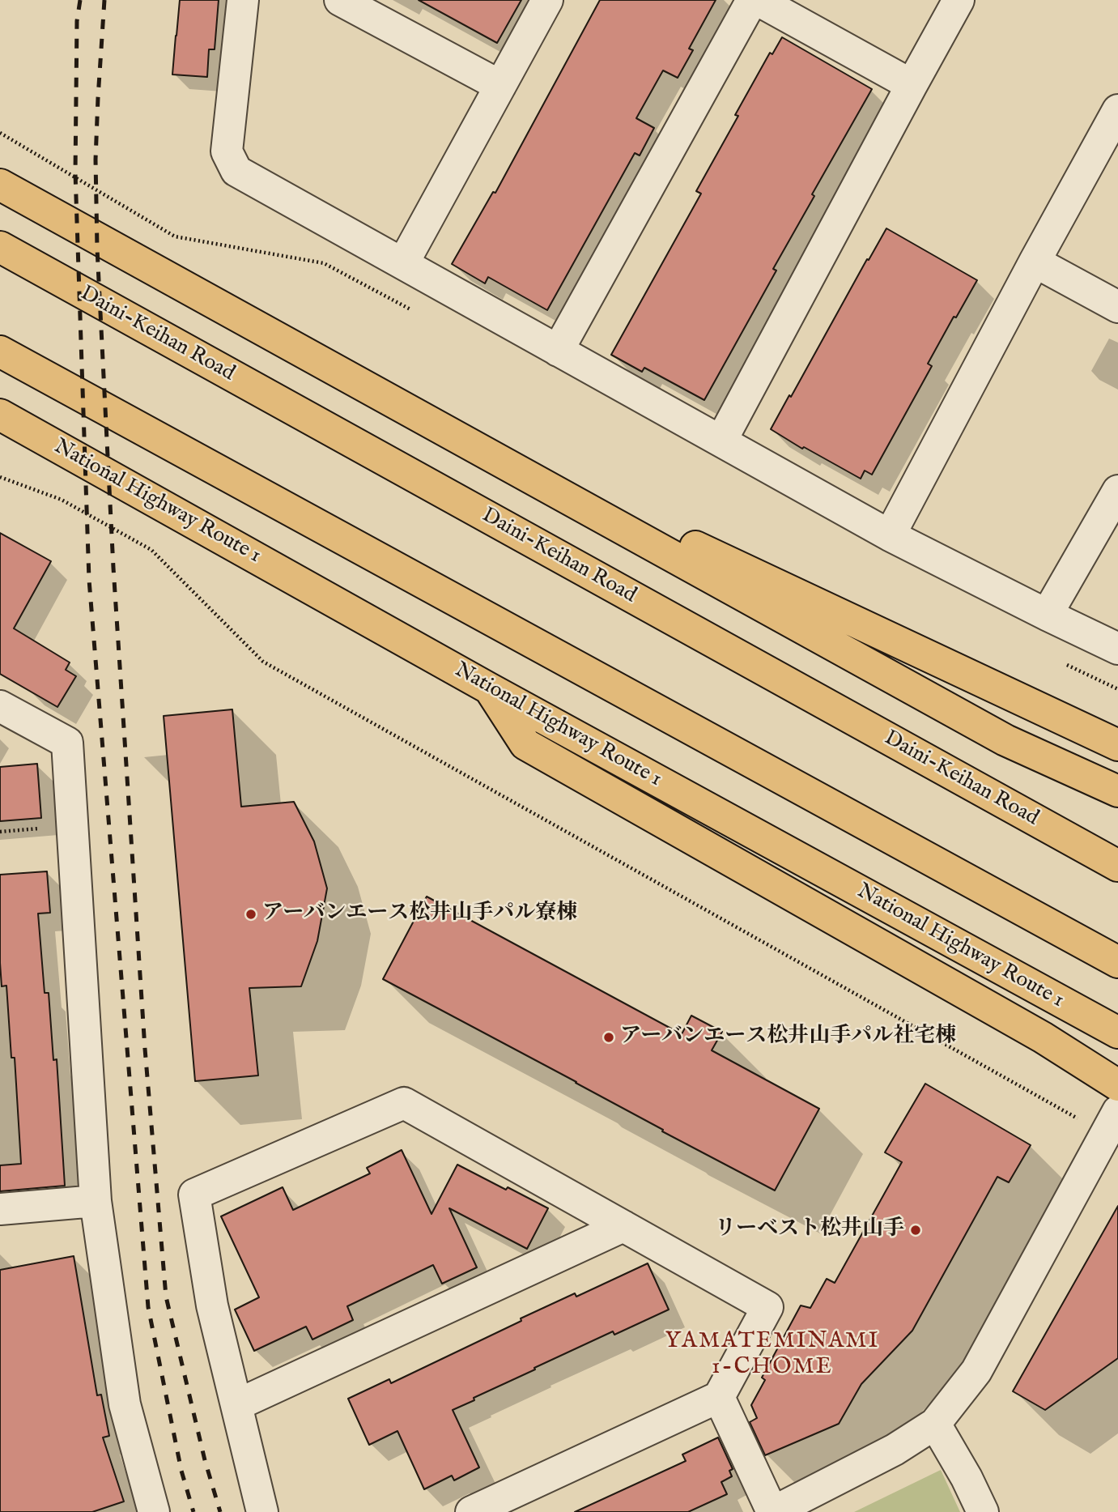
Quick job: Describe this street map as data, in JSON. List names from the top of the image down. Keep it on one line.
{"streets":{"highway":["Daini-Keihan Road","National Highway Route 1"]},"districts":["YAMATEMINAMI 1-CHOME"],"places":["アーバンエース松井山手パル寮棟","アーバンエース松井山手パル社宅棟","リーベスト松井山手"]}
